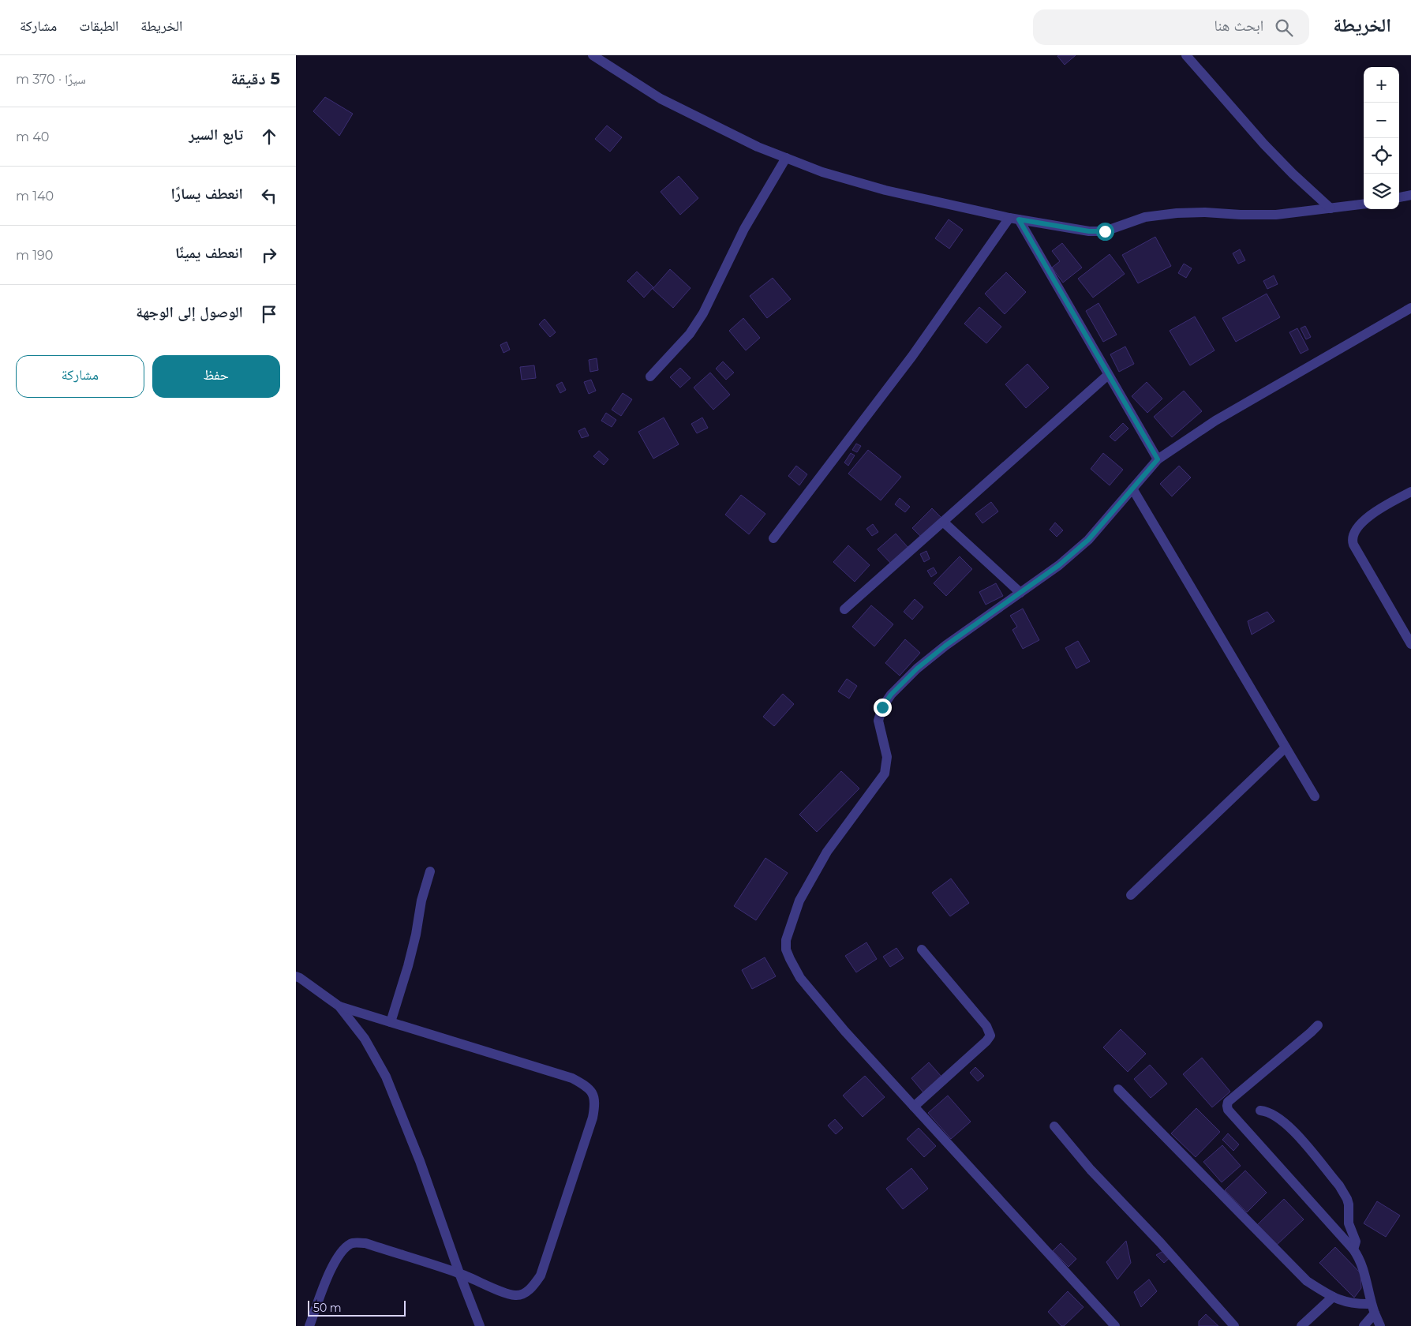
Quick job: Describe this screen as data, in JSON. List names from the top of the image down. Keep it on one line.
{"scale_bar":"50 m","page":{"header":"الخريطة","search":"ابحث هنا","nav":["الخريطة","الطبقات","مشاركة"],"heading":["5 دقيقة","سيرًا · 370 m"],"map_buttons":["+","−"],"list":[["تابع السير","40 m"],["انعطف يسارًا","140 m"],["انعطف يمينًا","190 m"],"الوصول إلى الوجهة"],"buttons":["حفظ","مشاركة"],"scale":"50 m"}}
